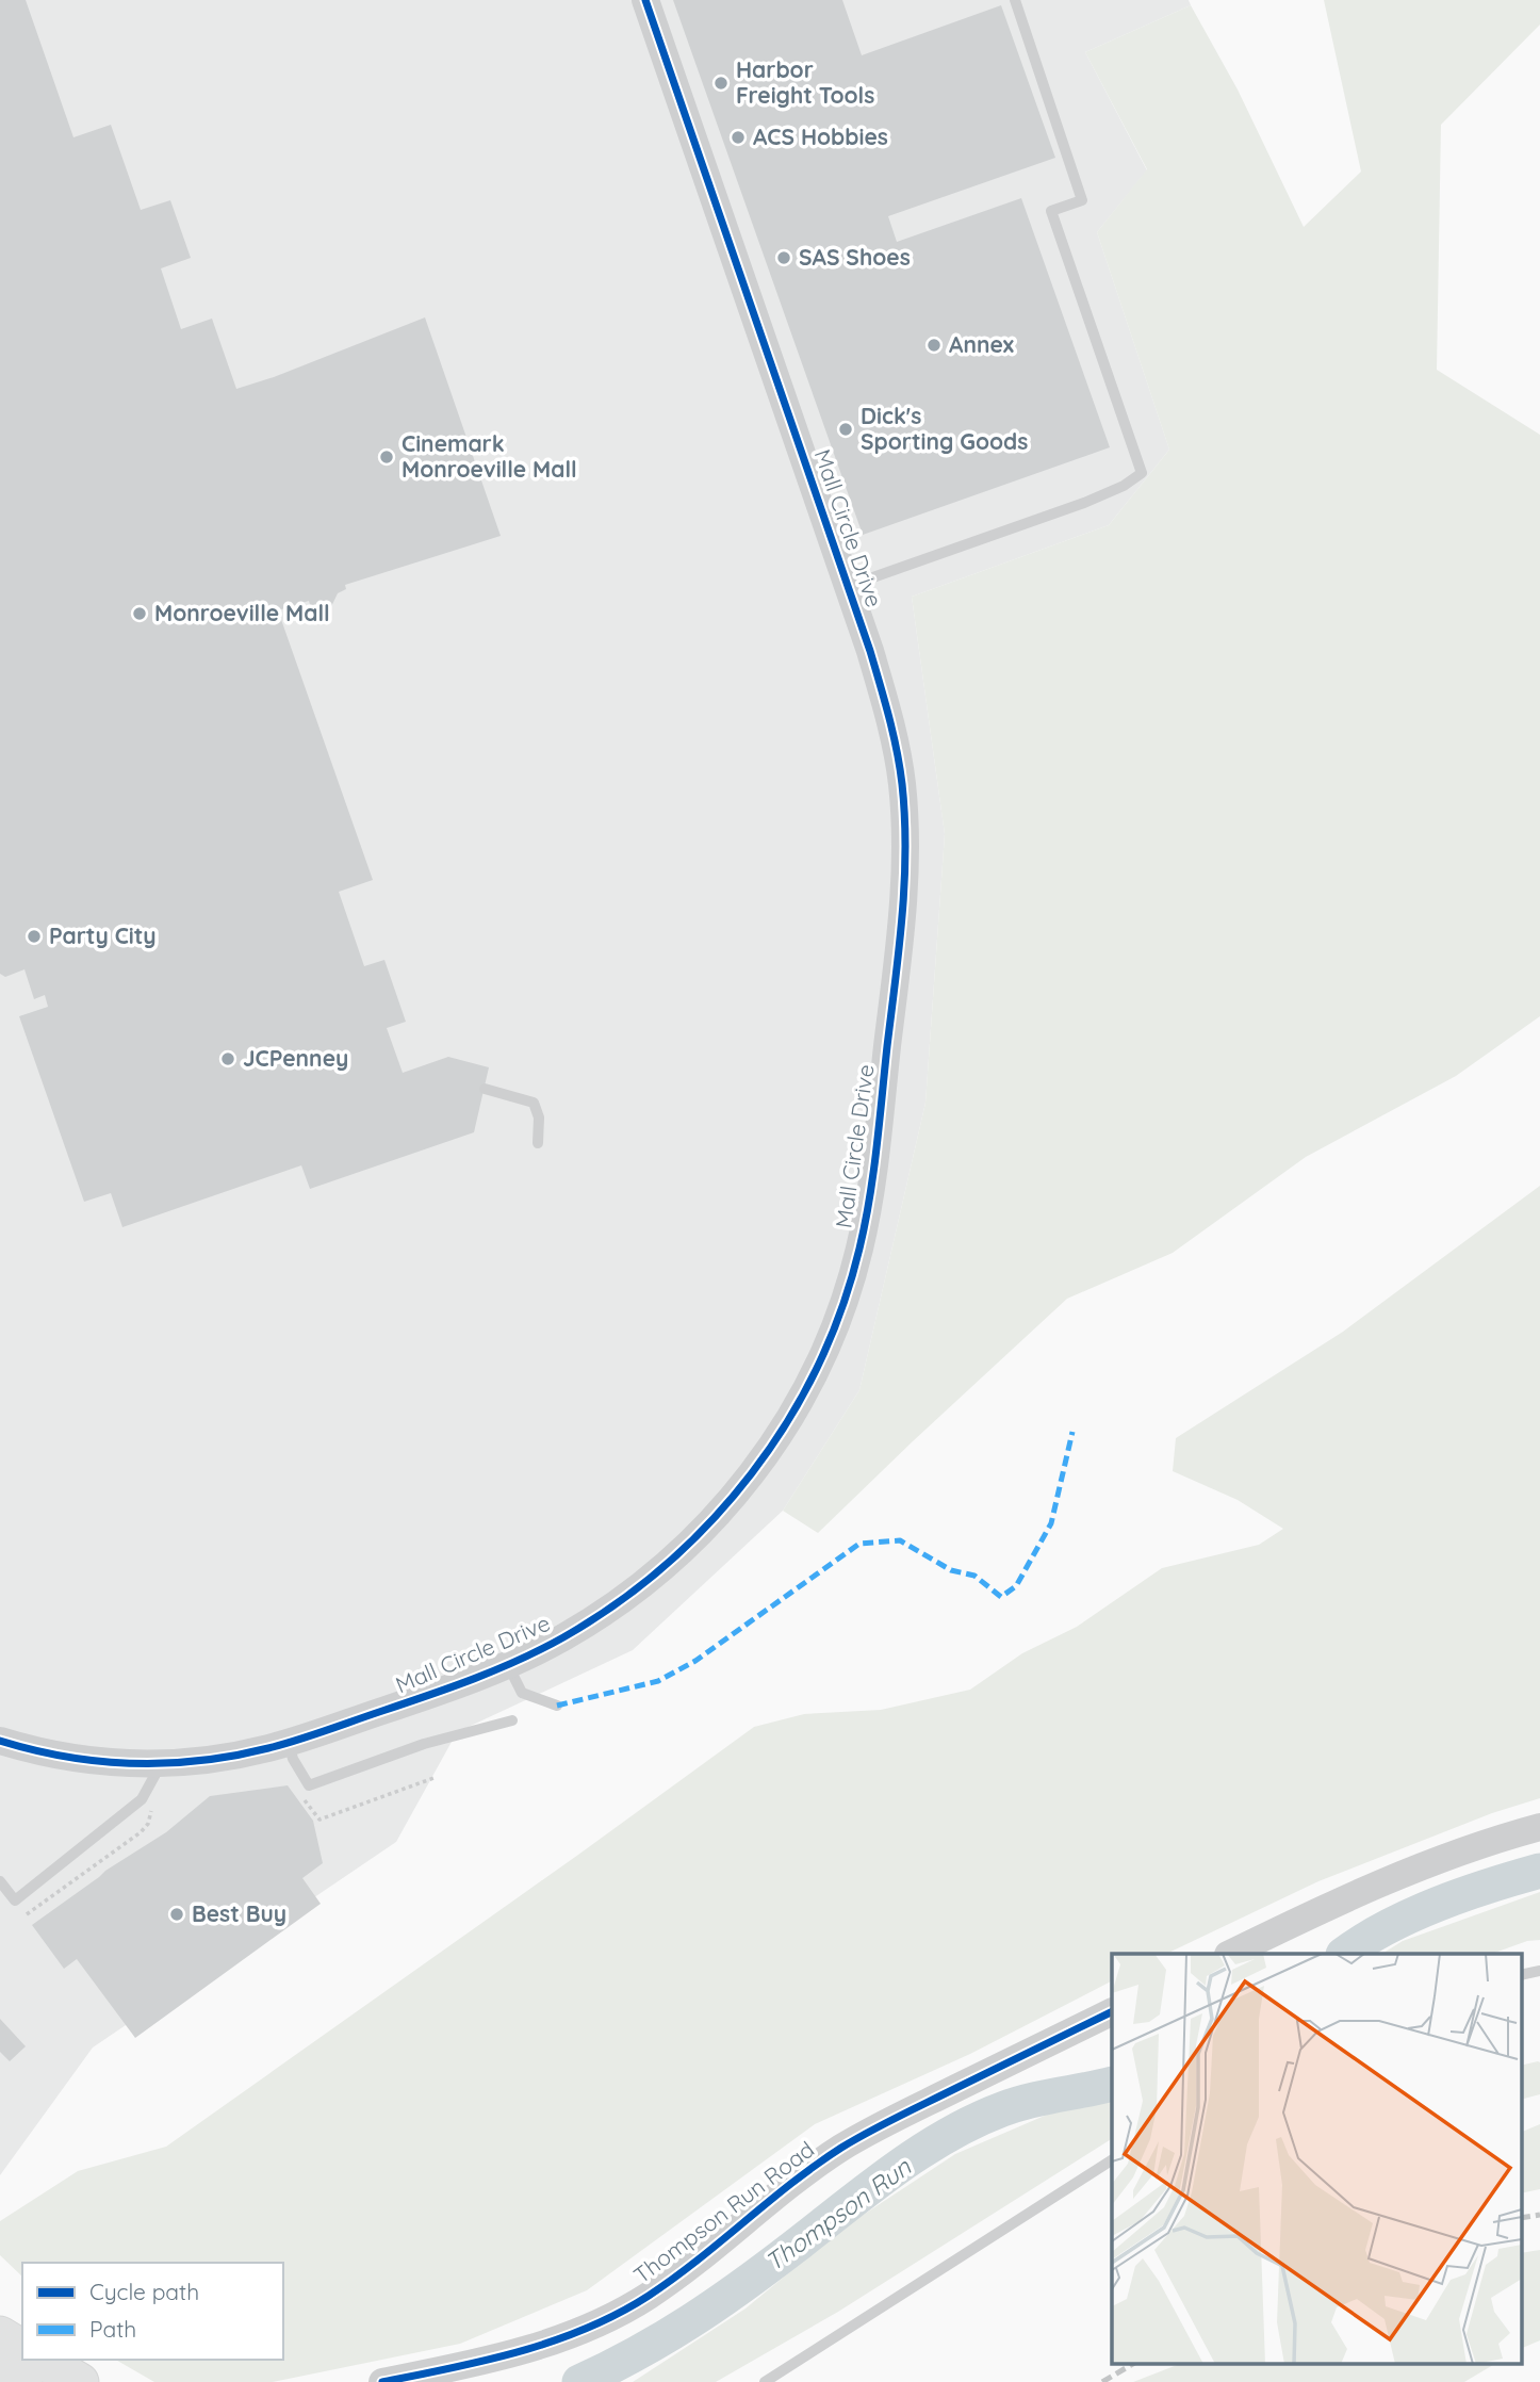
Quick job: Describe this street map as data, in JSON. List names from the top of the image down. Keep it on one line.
{"streets":{"street":["Mall Circle Drive","Thompson Run Road"]},"water":["Thompson Run"],"places":["Harbor Freight Tools","ACS Hobbies","SAS Shoes","Annex","Dick's Sporting Goods","Cinemark Monroeville Mall","Monroeville Mall","Party City","JCPenney","Best Buy"],"legend":["Cycle path","Path"]}
